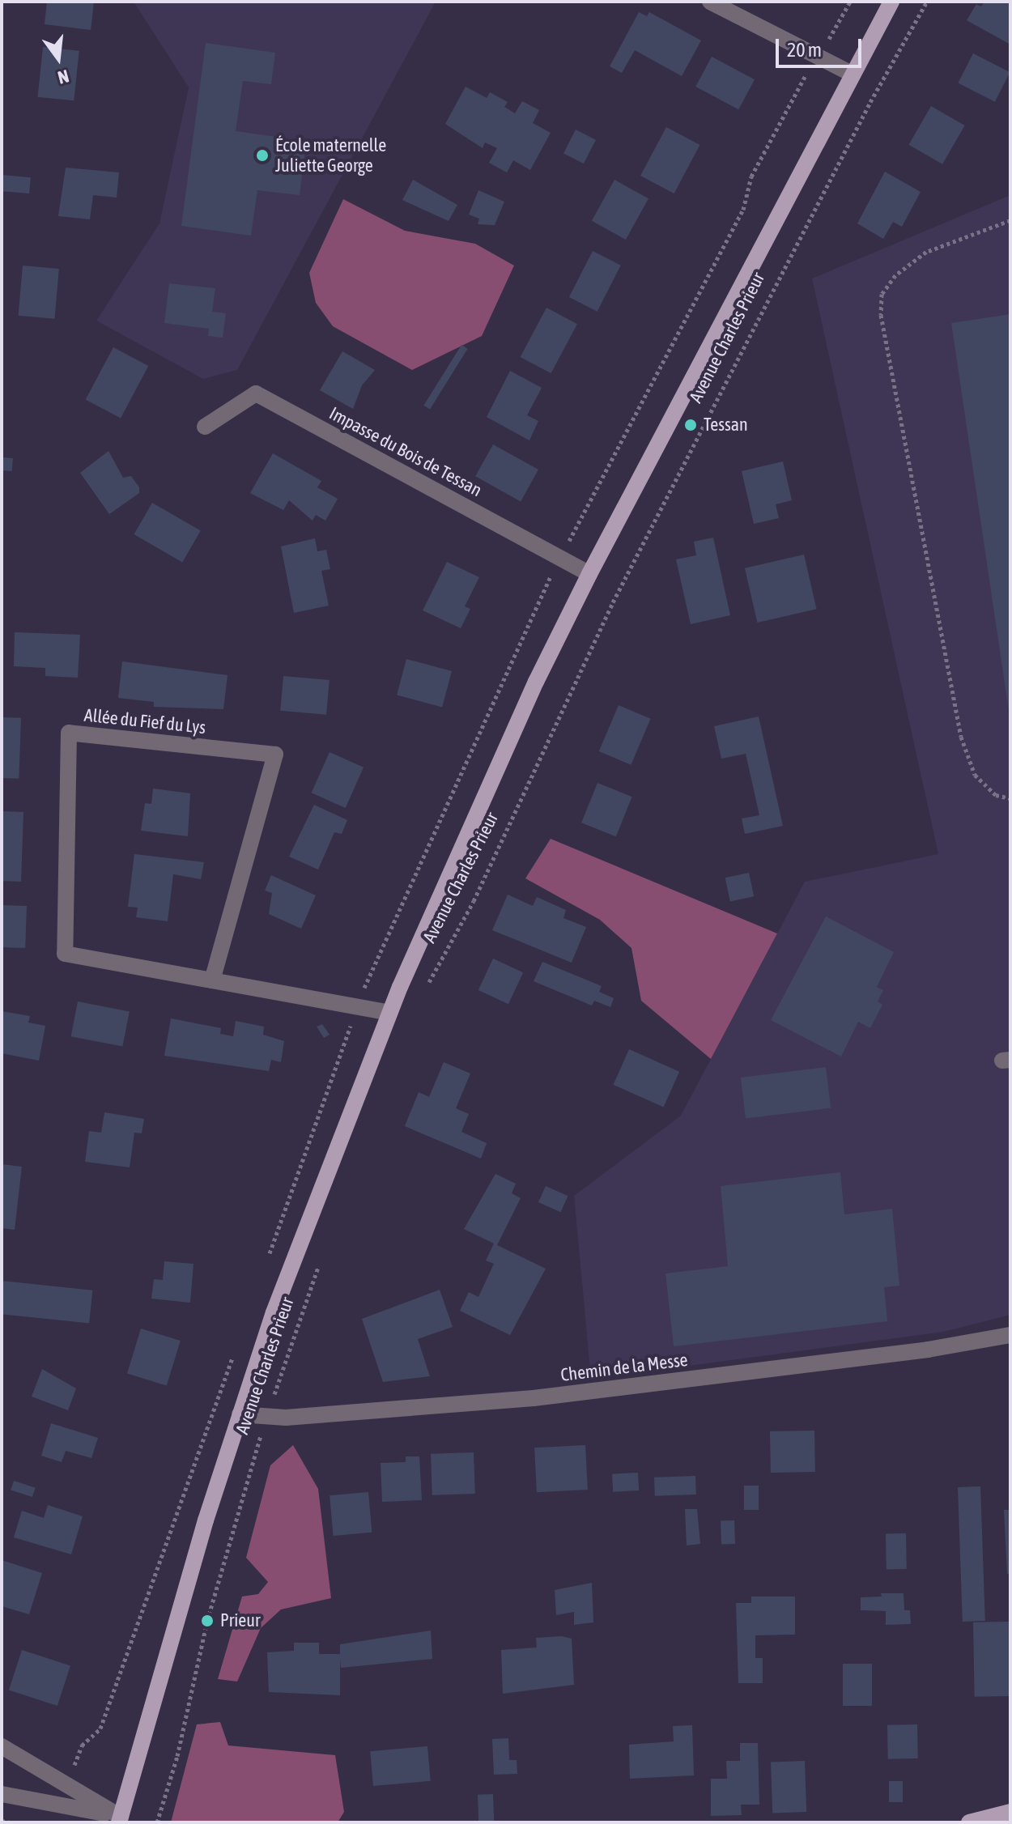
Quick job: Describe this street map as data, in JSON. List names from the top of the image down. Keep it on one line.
{"streets":{"main road":["Avenue Charles Prieur"],"street":["Impasse du Bois de Tessan","Allée du Fief du Lys","Chemin de la Messe"]},"crossings":[["Avenue Charles Prieur","Impasse du Bois de Tessan"],["Avenue Charles Prieur","Allée du Fief du Lys"],["Avenue Charles Prieur","Chemin de la Messe"]],"places":["École maternelle Juliette George","Tessan","Prieur"],"scale_bar":"20 m","north":"bottom"}
